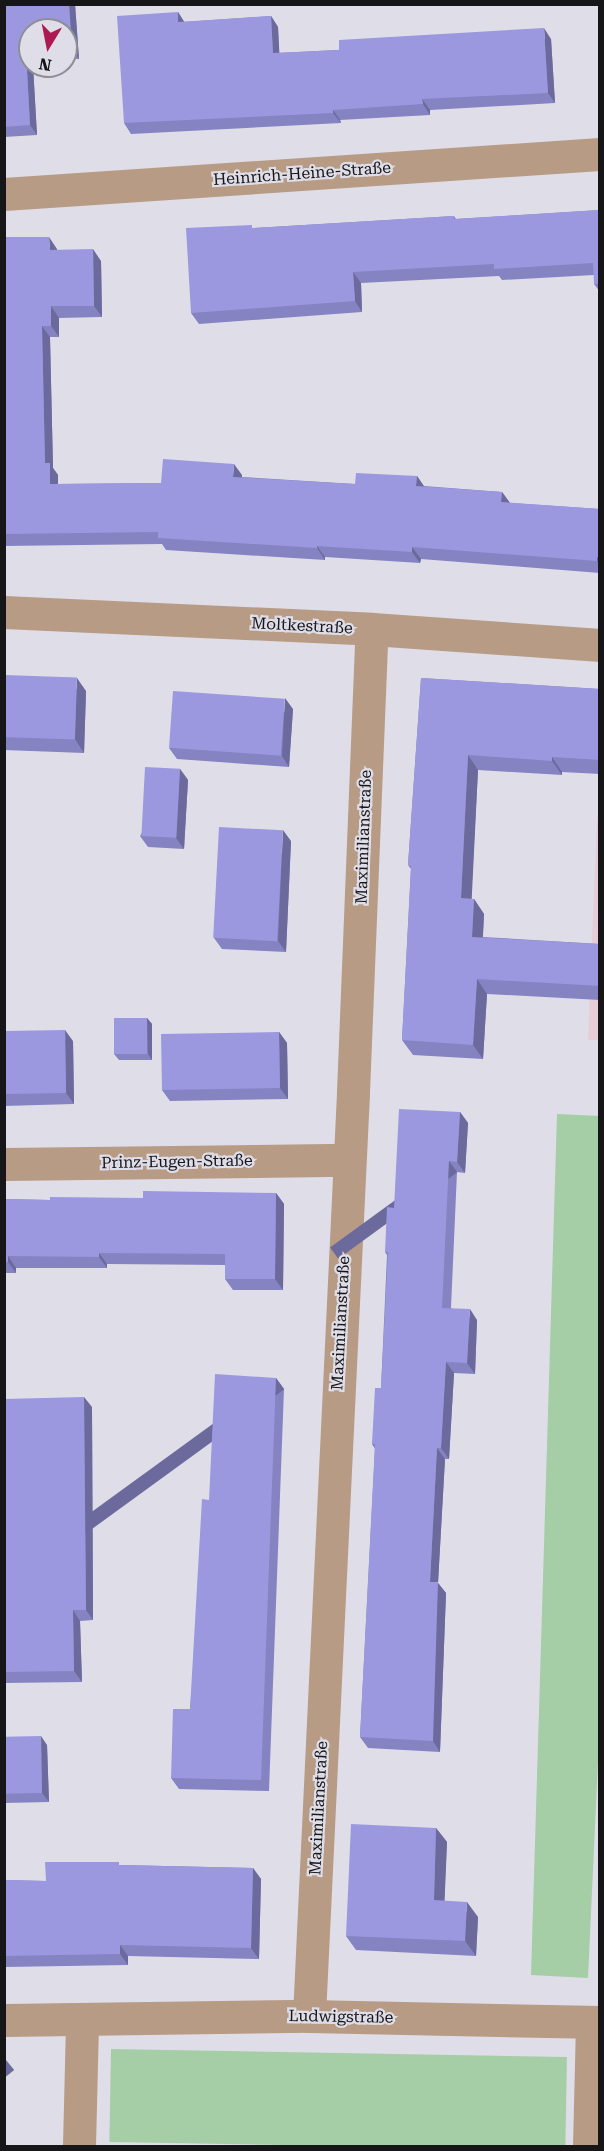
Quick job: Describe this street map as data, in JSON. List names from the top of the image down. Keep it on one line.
{"streets":{"street":["Heinrich-Heine-Straße","Moltkestraße","Maximilianstraße","Prinz-Eugen-Straße","Ludwigstraße"]},"crossings":[["Moltkestraße","Maximilianstraße"],["Maximilianstraße","Prinz-Eugen-Straße"],["Maximilianstraße","Ludwigstraße"]],"north":"bottom"}
